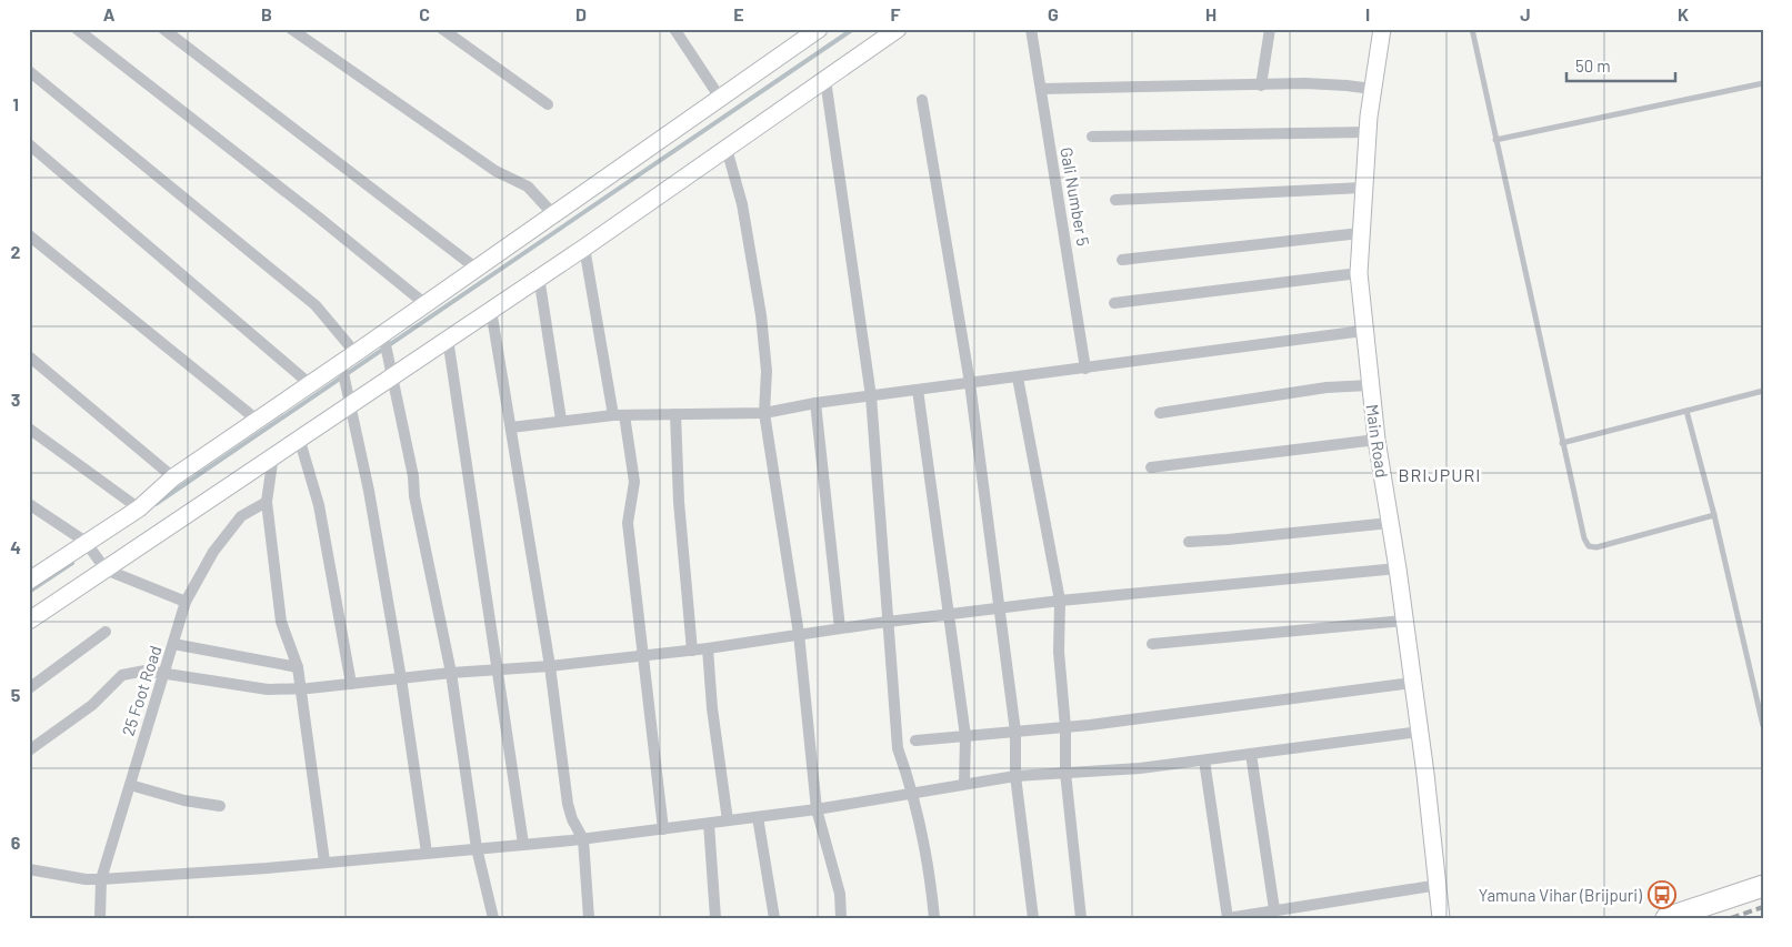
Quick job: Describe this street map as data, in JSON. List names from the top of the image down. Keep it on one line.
{"streets":{"street":["Gali Number 5","Main Road","25 Foot Road"]},"districts":["BRIJPURI"],"places":{"bus stop":["Yamuna Vihar (Brijpuri)"]},"scale_bar":"50 m","grid":{"columns":["A","B","C","D","E","F","G","H","I","J","K"],"rows":["1","2","3","4","5","6"]}}
